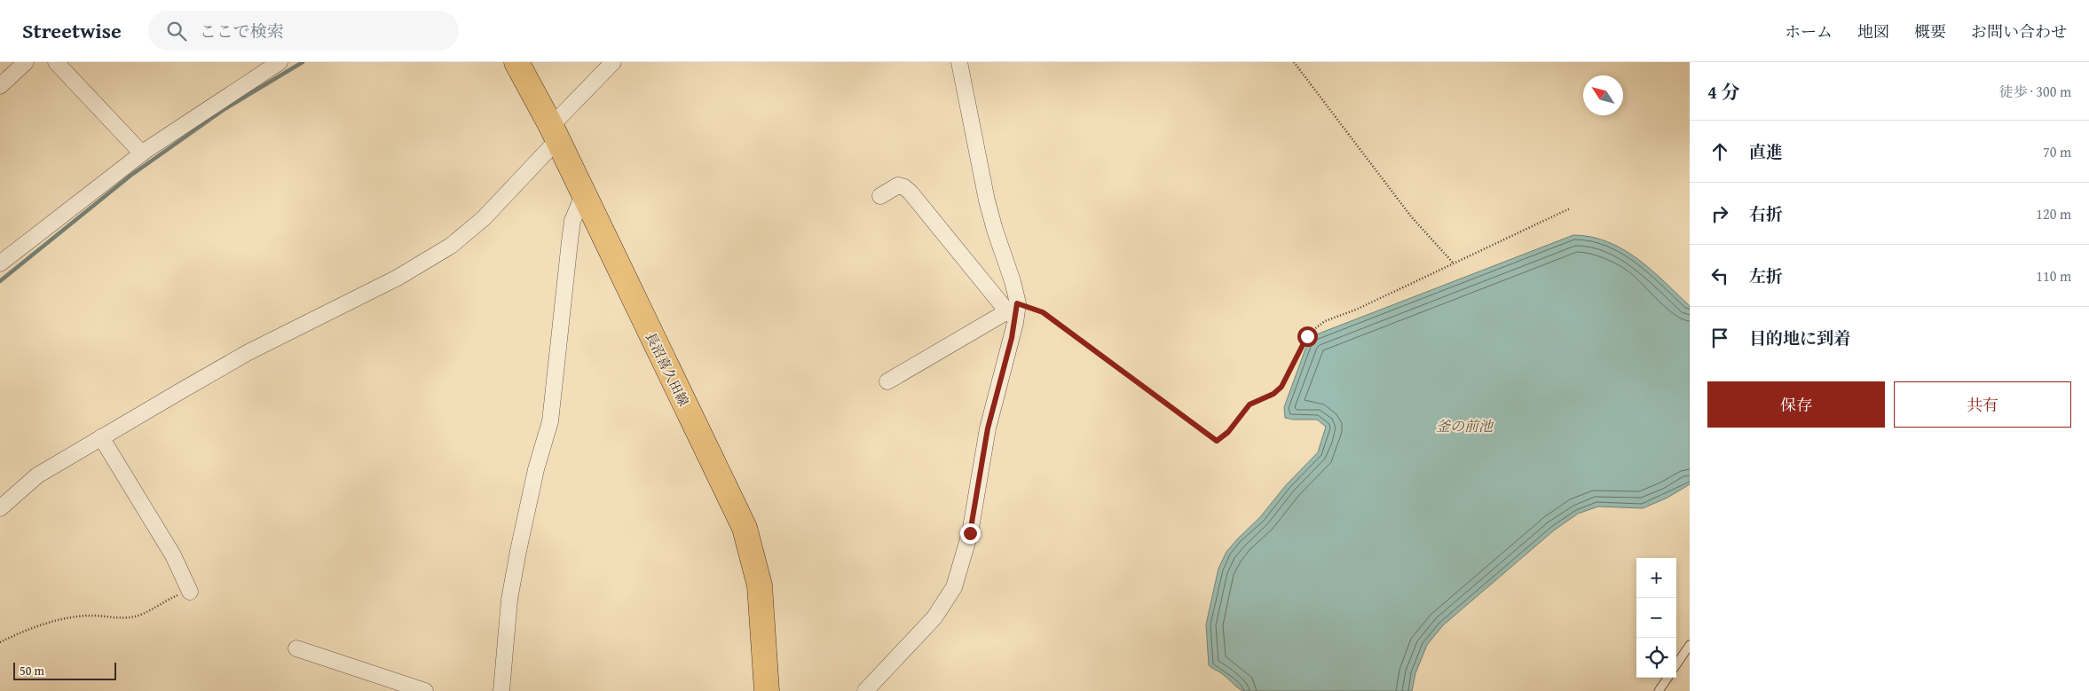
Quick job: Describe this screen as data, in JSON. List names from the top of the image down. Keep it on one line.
{"streets":{"main road":["長沼喜久田線"]},"water":["釜の前池"],"scale_bar":"50 m","north":"top left","page":{"header":"Streetwise","search":"ここで検索","nav":["ホーム","地図","概要","お問い合わせ"],"heading":["4 分","徒歩 · 300 m"],"list":[["直進","70 m"],["右折","120 m"],["左折","110 m"],"目的地に到着"],"buttons":["保存","共有"],"map_buttons":["+","−"],"scale":"50 m"}}
